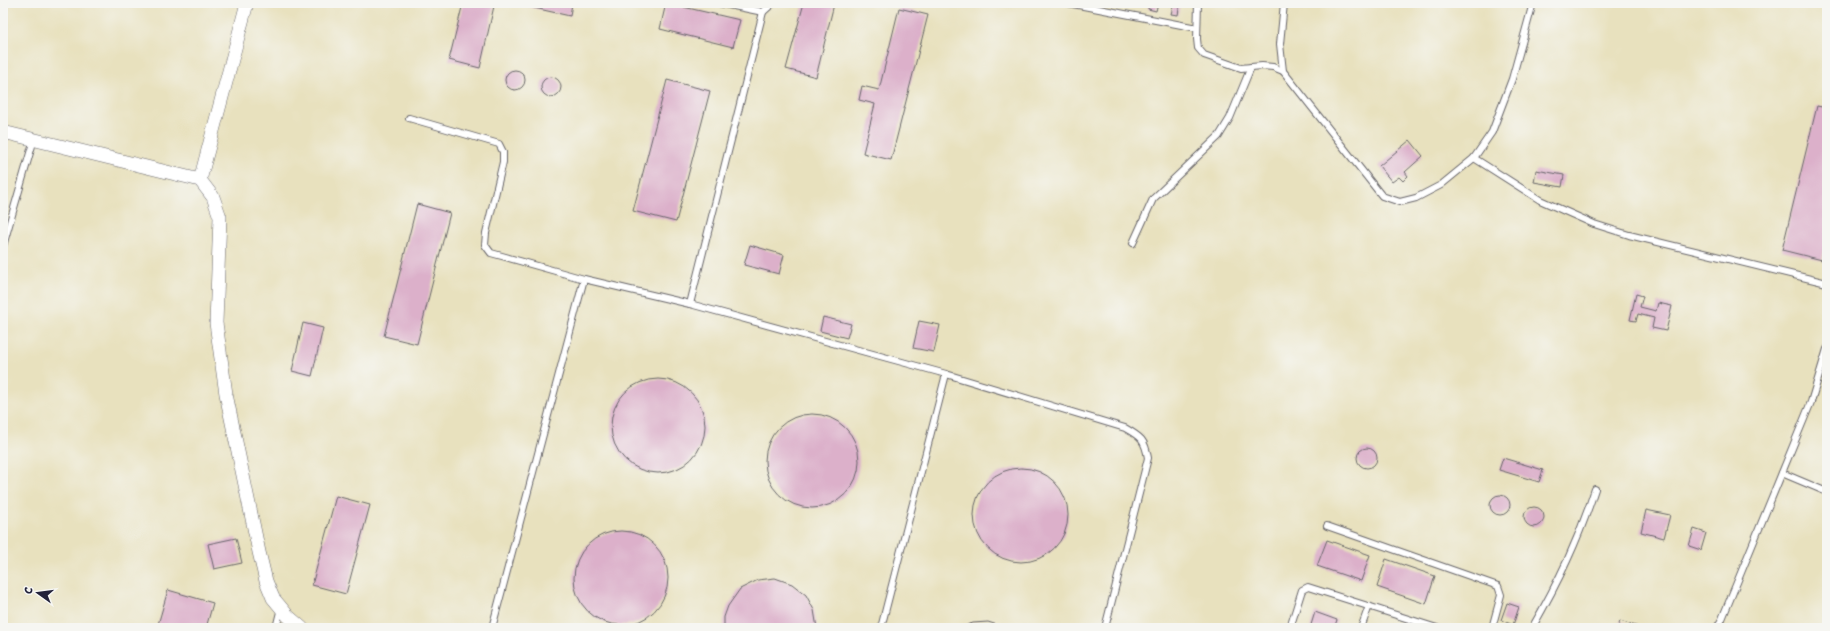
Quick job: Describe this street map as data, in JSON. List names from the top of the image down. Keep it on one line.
{"north":"left"}
